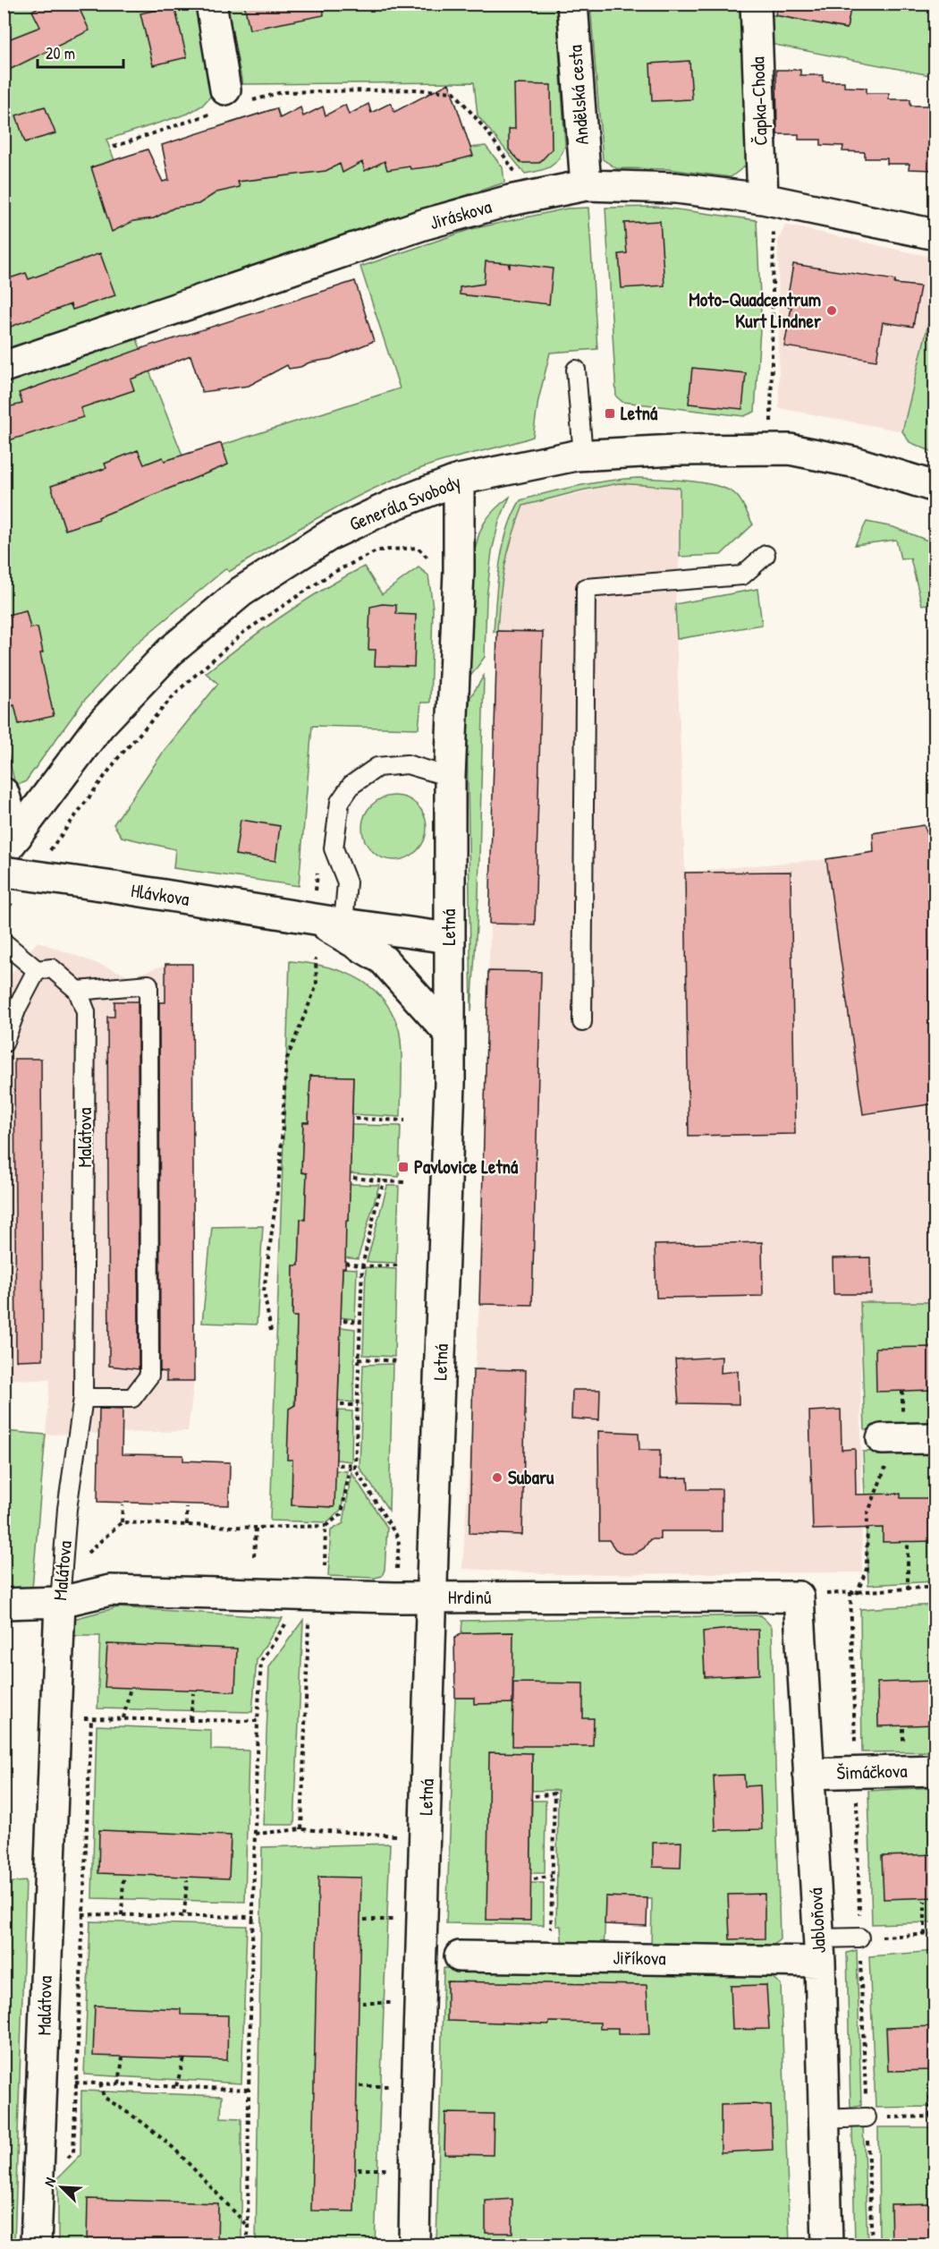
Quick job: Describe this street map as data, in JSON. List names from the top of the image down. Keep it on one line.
{"streets":{"street":["Andělská cesta","Čapka-Choda","Jiráskova","Generála Svobody","Hlávkova","Letná","Malátova","Hrdinů","Šimáčkova","Jabloňová","Jiříkova"]},"crossings":[["Andělská cesta","Jiráskova"],["Čapka-Choda","Jiráskova"],["Generála Svobody","Letná"],["Hlávkova","Letná"],["Letná","Hrdinů"],["Malátova","Hrdinů"],["Hrdinů","Jabloňová"],["Šimáčkova","Jabloňová"],["Jabloňová","Jiříkova"]],"places":{"other":["Moto-Quadcentrum Kurt Lindner","Subaru"],"transit":["Letná","Pavlovice Letná"]},"scale_bar":"20 m","north":"top left"}
